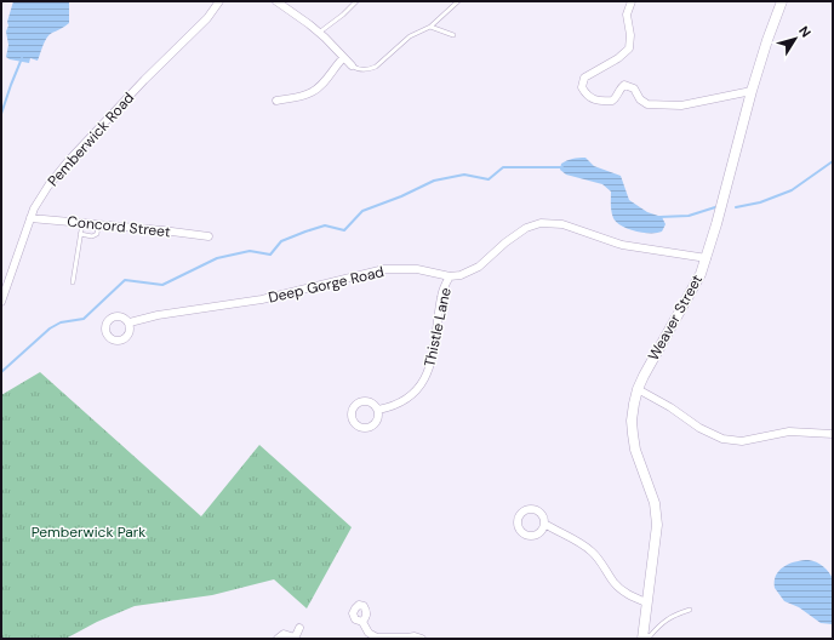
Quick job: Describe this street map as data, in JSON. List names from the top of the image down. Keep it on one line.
{"streets":{"street":["Pemberwick Road","Concord Street","Deep Gorge Road","Weaver Street","Thistle Lane"]},"crossings":[["Pemberwick Road","Concord Street"],["Deep Gorge Road","Weaver Street"],["Deep Gorge Road","Thistle Lane"]],"parks":["Pemberwick Park"],"north":"top right"}
